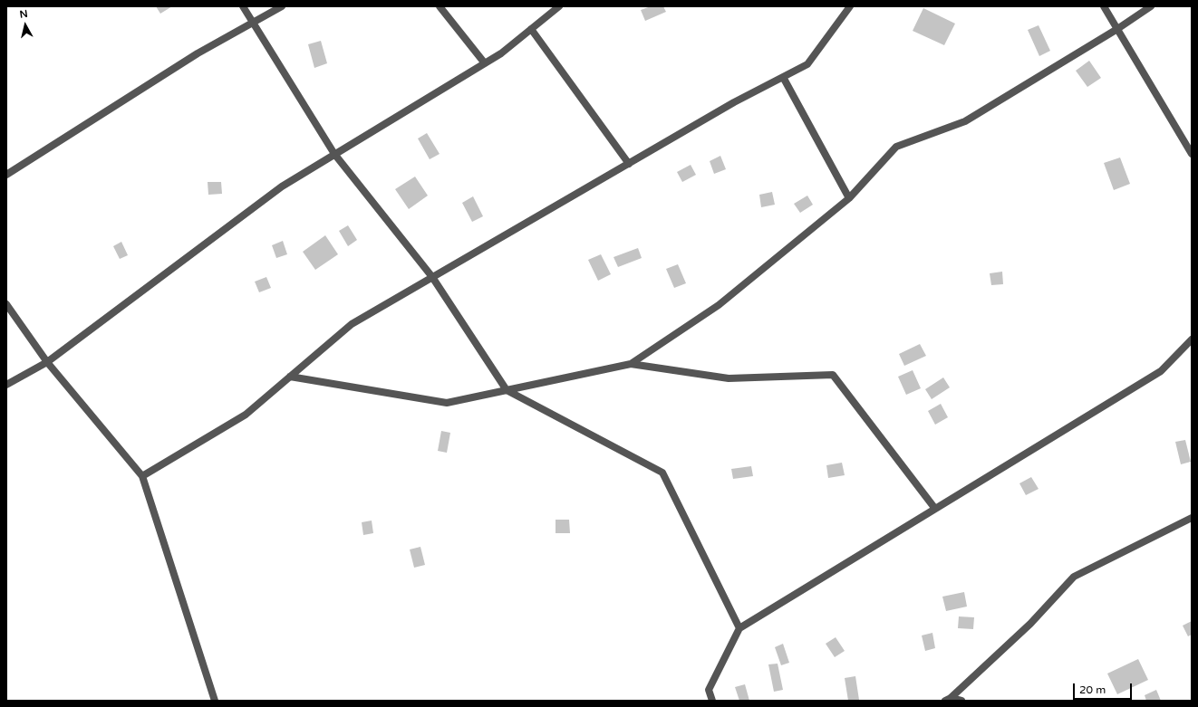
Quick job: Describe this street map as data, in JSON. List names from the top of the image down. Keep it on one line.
{"scale_bar":"20 m","north":"top"}
